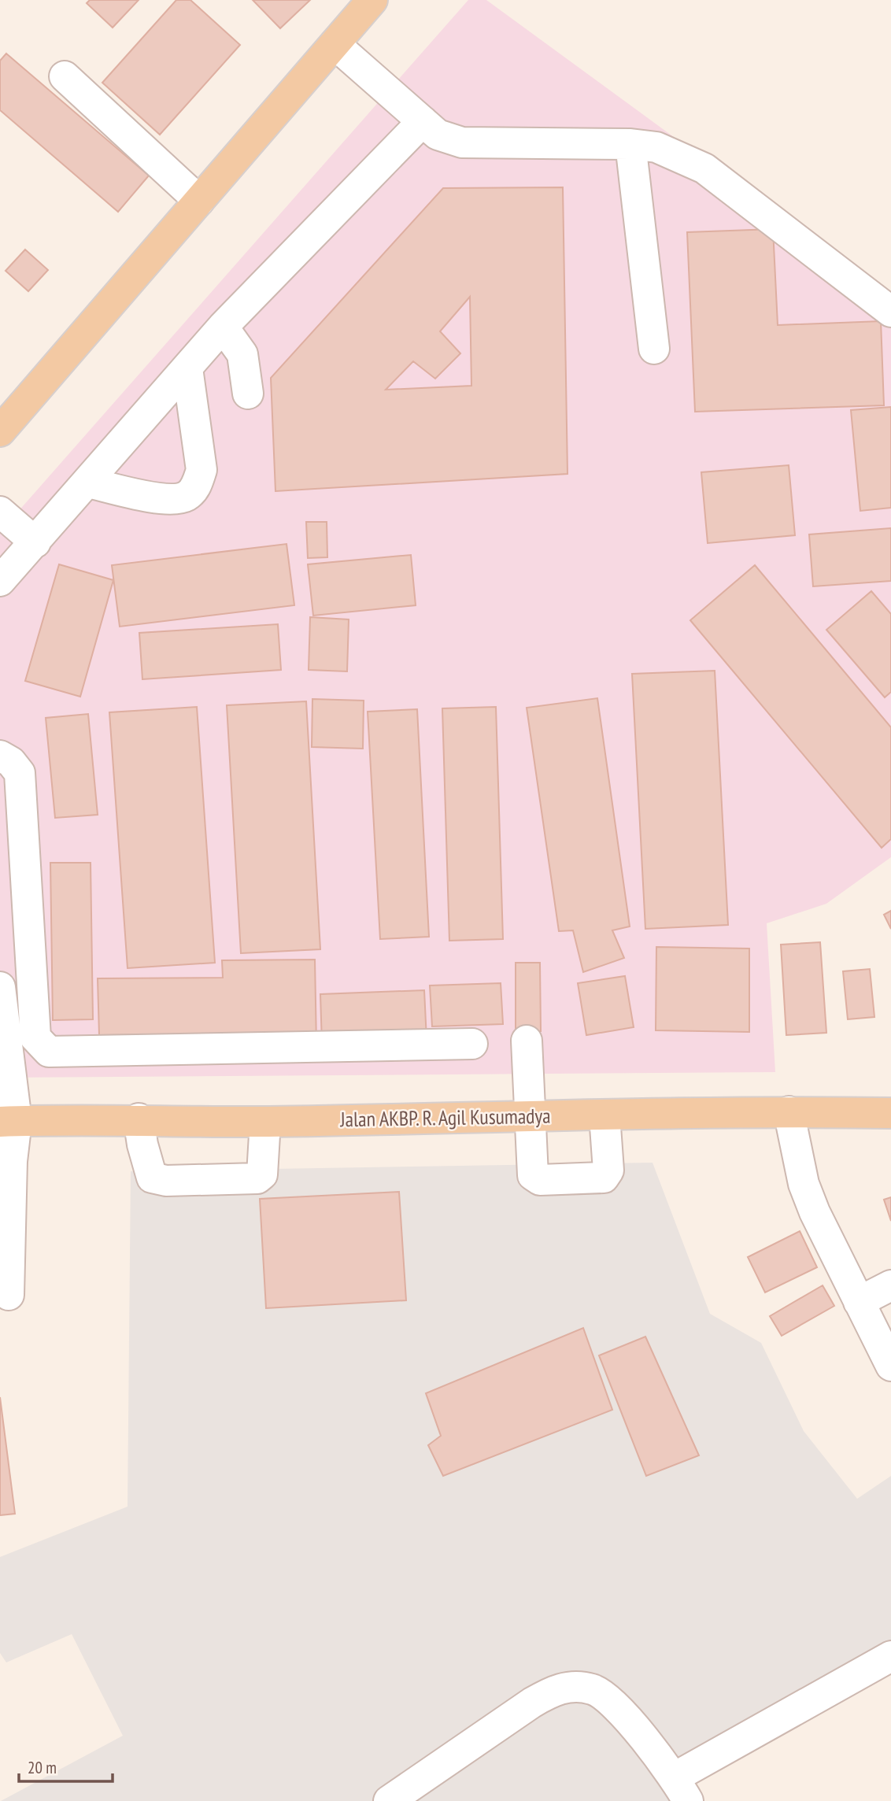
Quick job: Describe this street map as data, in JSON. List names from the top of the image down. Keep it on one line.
{"streets":{"main road":["Jalan AKBP. R. Agil Kusumadya"]},"scale_bar":"20 m"}
